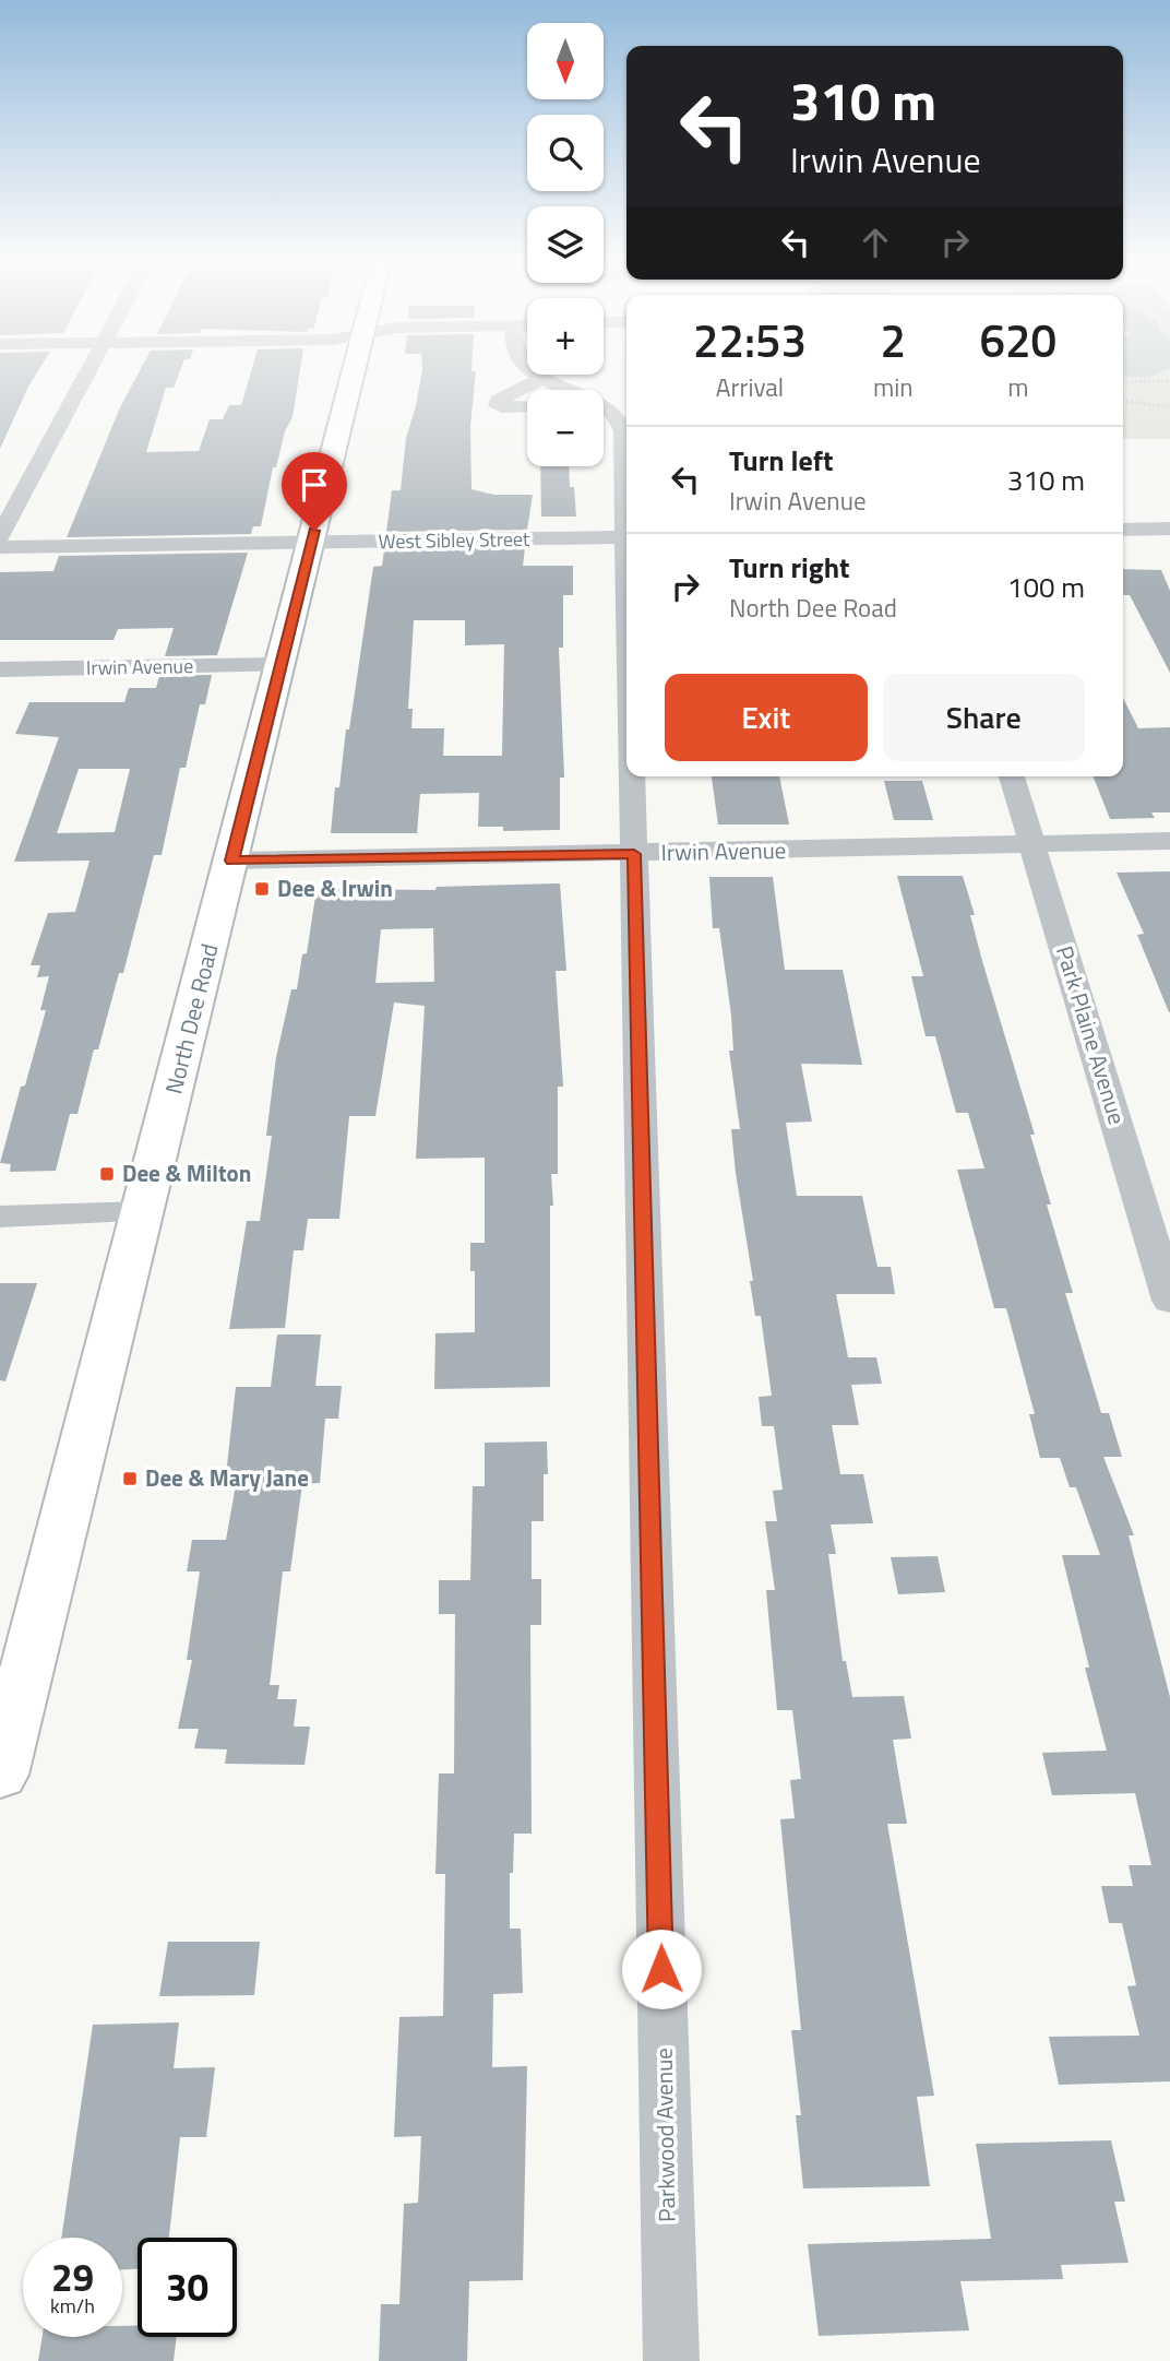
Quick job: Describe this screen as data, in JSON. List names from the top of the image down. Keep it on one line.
{"streets":{"main road":["North Dee Road"],"street":["West Sibley Street","Irwin Avenue","Park Plaine Avenue","Parkwood Avenue"]},"crossings":[["West Sibley Street","North Dee Road"],["Irwin Avenue","North Dee Road"],["Irwin Avenue","Park Plaine Avenue"],["Irwin Avenue","Parkwood Avenue"]],"places":{"transit":["Dee & Irwin","Dee & Milton","Dee & Mary Jane"]},"north":"bottom","page":{"map_buttons":["+","−"],"turn":["310 m","Irwin Avenue"],"eta":["22:53","Arrival","2","min","620","m"],"list":[{"name":"Turn left","note":"Irwin Avenue","value":"310 m"},{"name":"Turn right","note":"North Dee Road","value":"100 m"}],"buttons":["Exit","Share"],"speed":"29 km/h","limit":"30"}}
